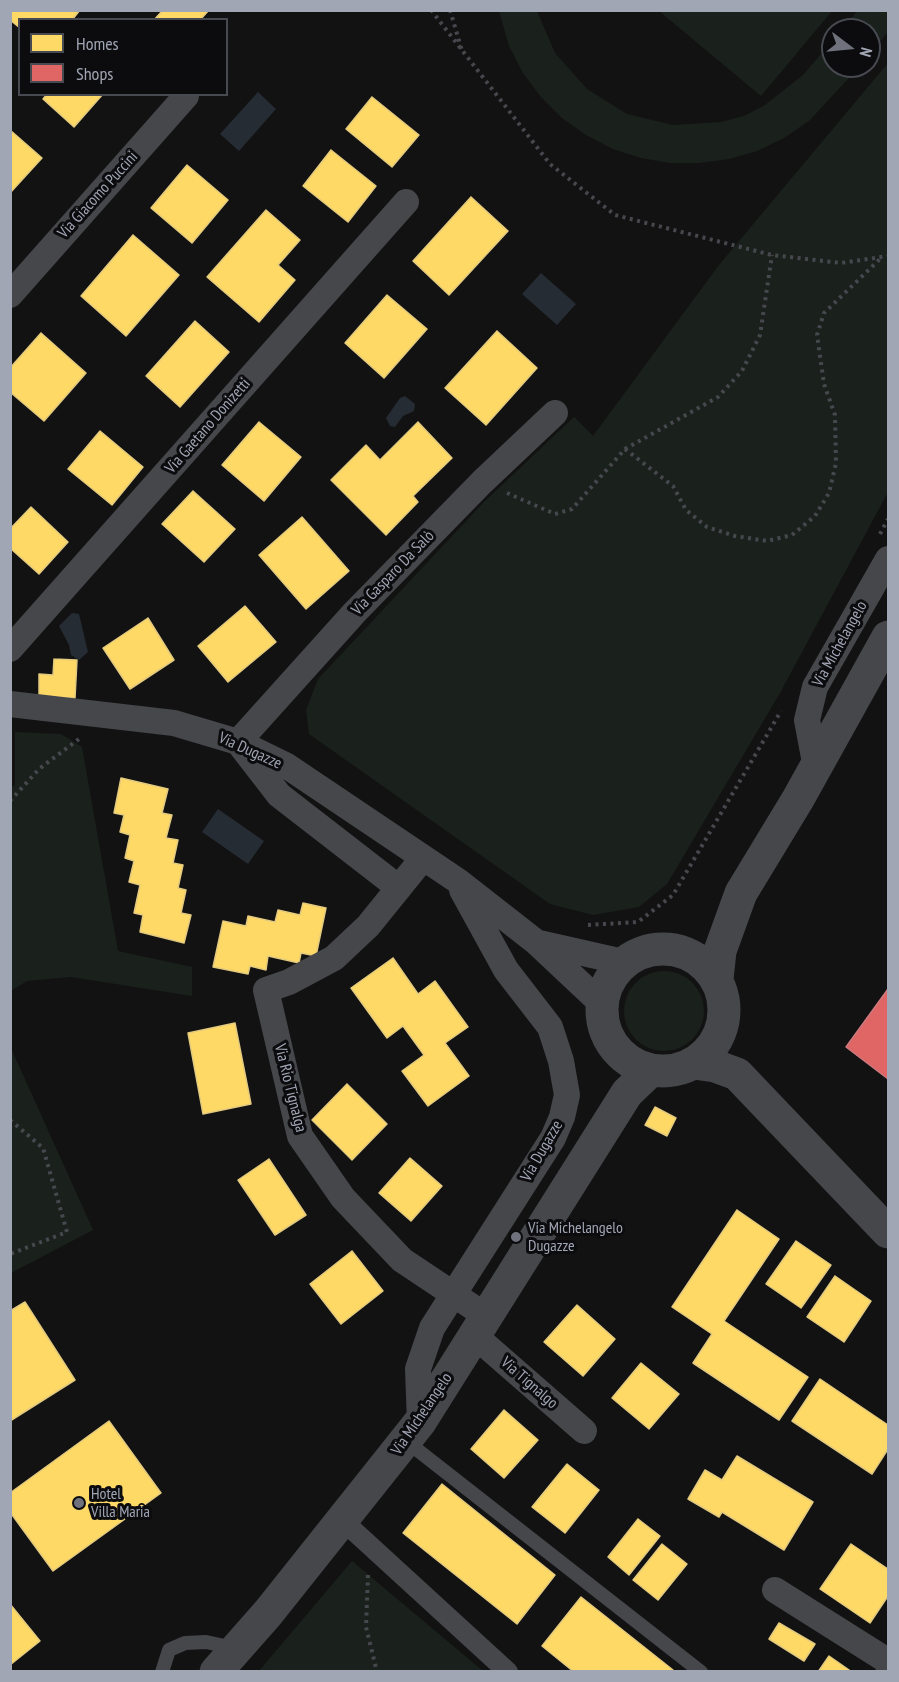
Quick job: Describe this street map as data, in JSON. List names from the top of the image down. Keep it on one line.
{"streets":{"street":["Via Giacomo Puccini","Via Gaetano Donizetti","Via Gasparo Da Salò","Via Michelangelo","Via Dugazze","Via Rio Tignalga","Via Tignalgo"]},"crossings":[["Via Gasparo Da Salò","Via Dugazze"],["Via Michelangelo","Via Dugazze"],["Via Michelangelo","Via Rio Tignalga"],["Via Michelangelo","Via Tignalgo"],["Via Dugazze","Via Rio Tignalga"],["Via Rio Tignalga","Via Tignalgo"]],"places":["Via Michelangelo Dugazze","Hotel Villa Maria"],"legend":["Homes","Shops"],"north":"right"}
